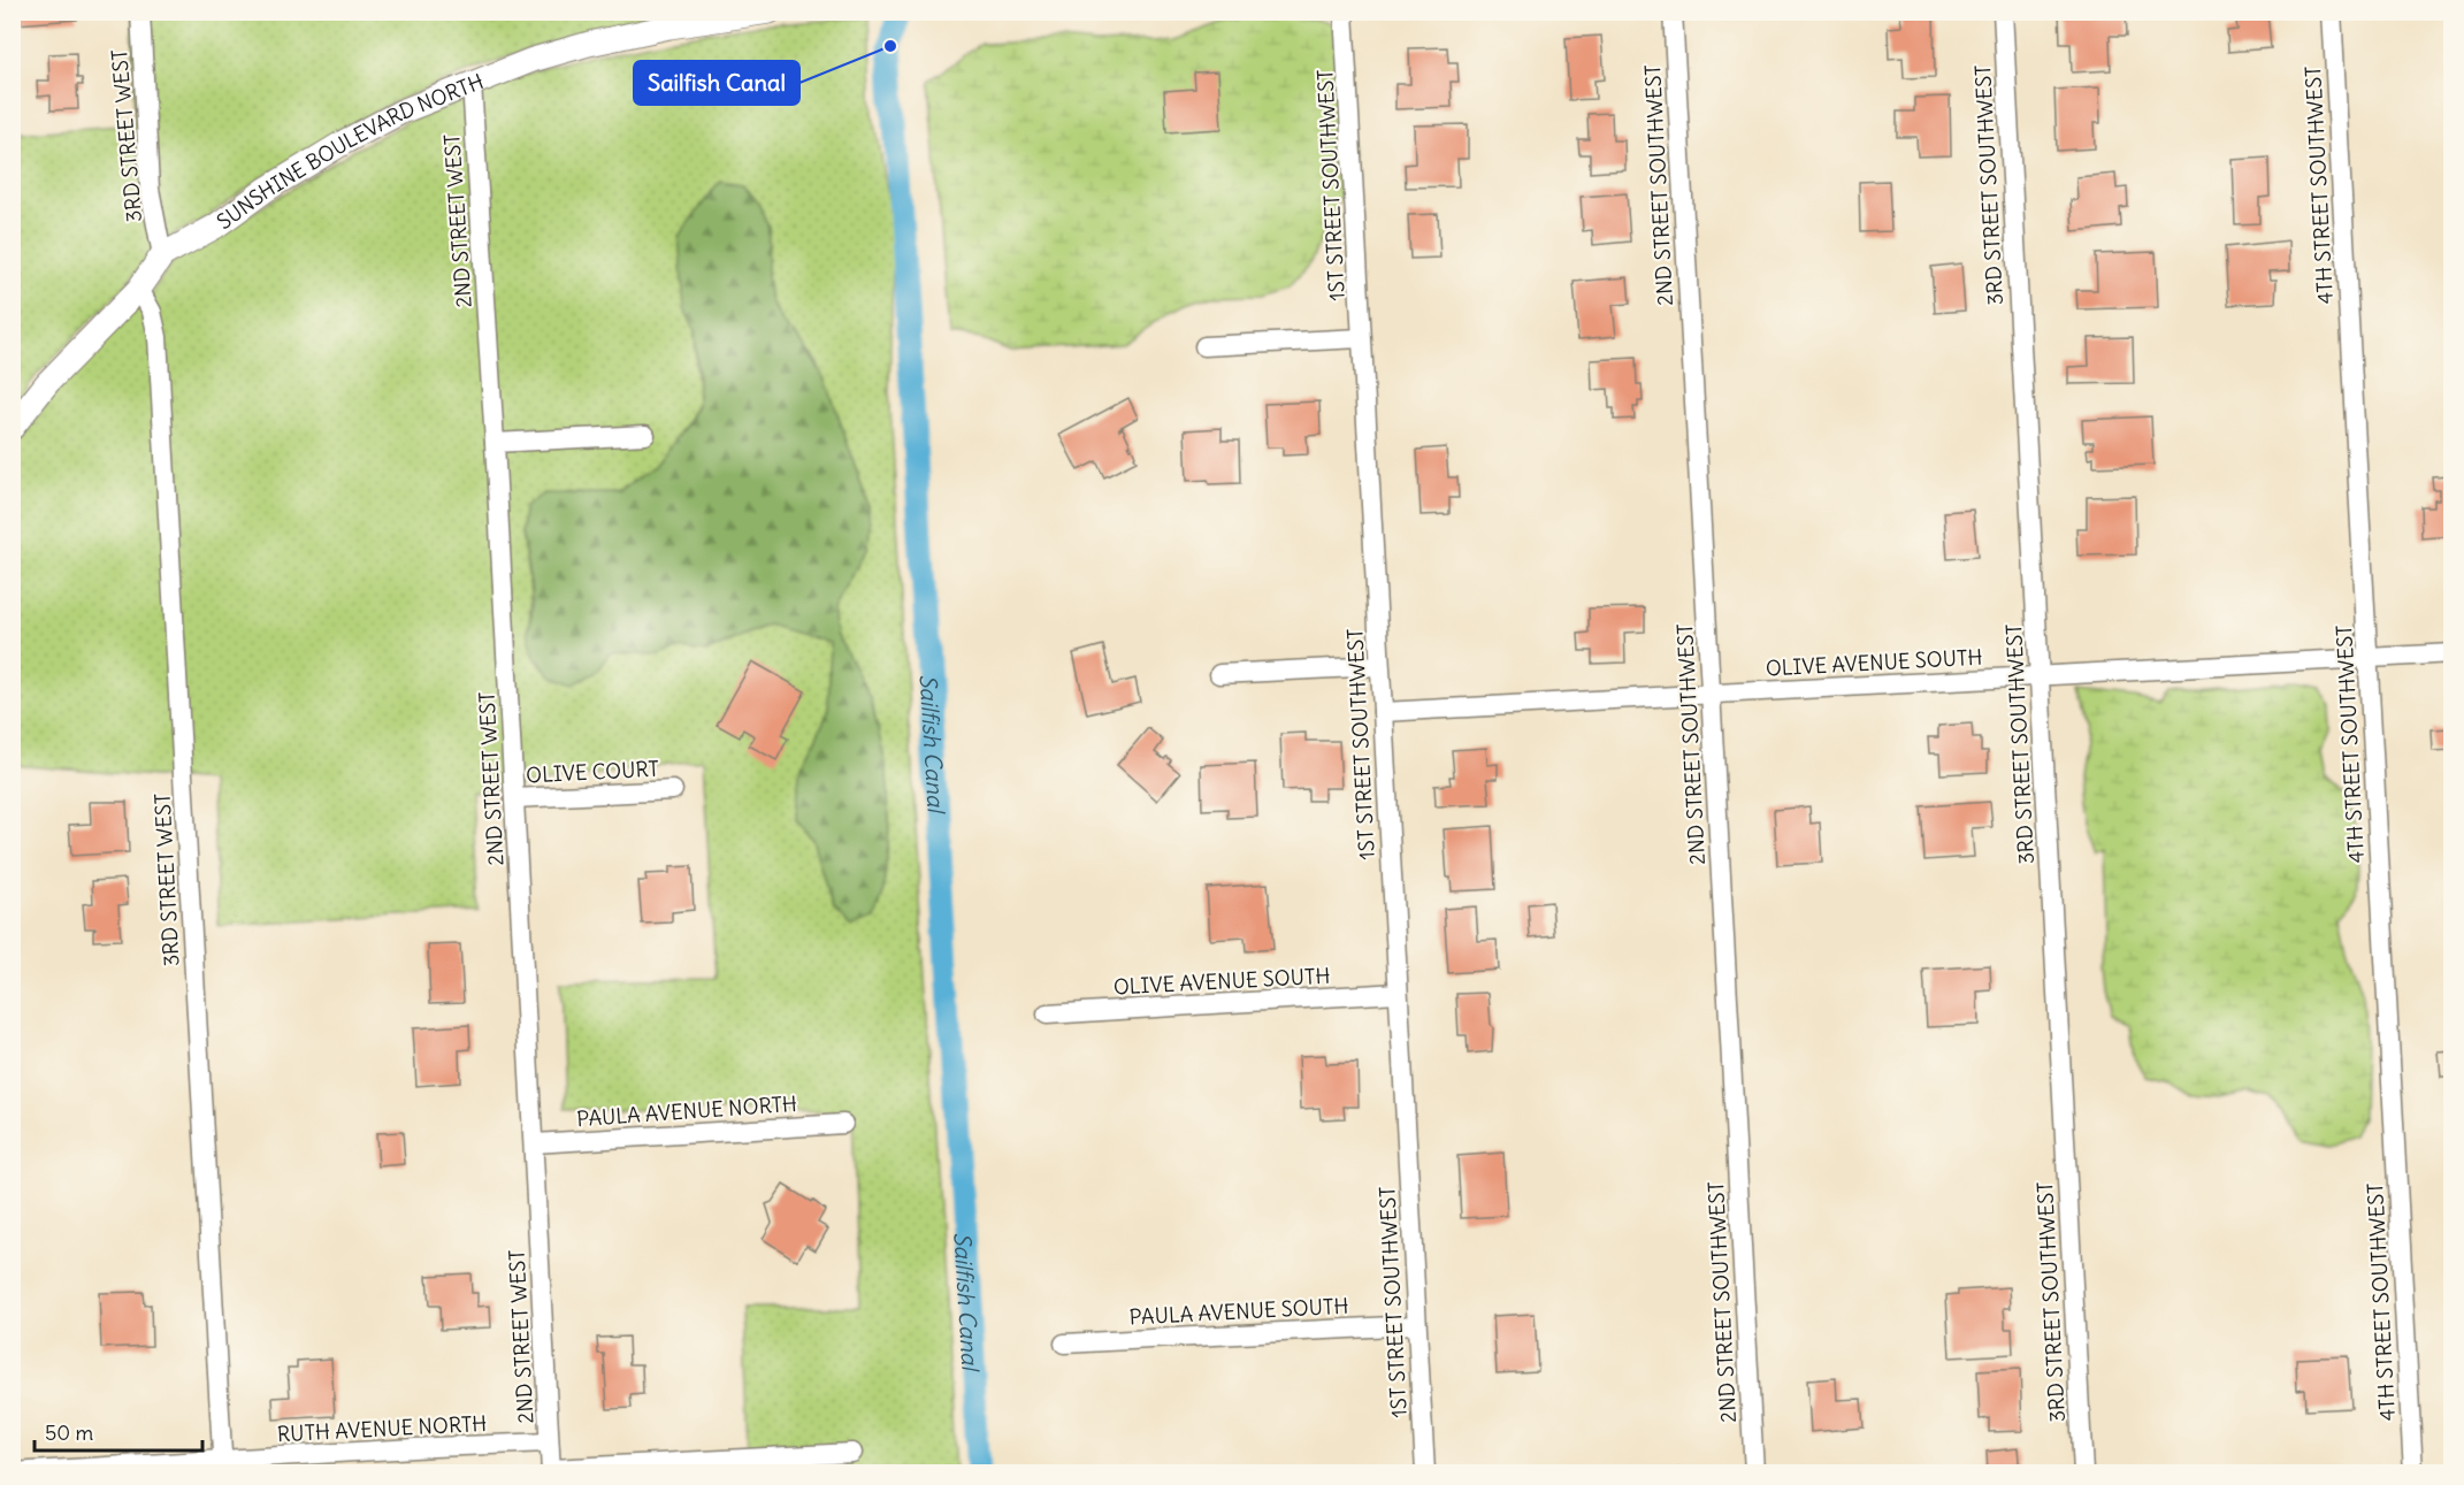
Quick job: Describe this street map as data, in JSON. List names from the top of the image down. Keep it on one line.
{"streets":{"street":["3RD STREET WEST","SUNSHINE BOULEVARD NORTH","1ST STREET SOUTHWEST","2ND STREET SOUTHWEST","3RD STREET SOUTHWEST","4TH STREET SOUTHWEST","2ND STREET WEST","OLIVE AVENUE SOUTH","OLIVE COURT","PAULA AVENUE NORTH","PAULA AVENUE SOUTH","RUTH AVENUE NORTH"]},"crossings":[["3RD STREET WEST","SUNSHINE BOULEVARD NORTH"],["3RD STREET WEST","RUTH AVENUE NORTH"],["SUNSHINE BOULEVARD NORTH","2ND STREET WEST"],["1ST STREET SOUTHWEST","OLIVE AVENUE SOUTH"],["1ST STREET SOUTHWEST","PAULA AVENUE SOUTH"],["2ND STREET SOUTHWEST","OLIVE AVENUE SOUTH"],["3RD STREET SOUTHWEST","OLIVE AVENUE SOUTH"],["4TH STREET SOUTHWEST","OLIVE AVENUE SOUTH"],["2ND STREET WEST","OLIVE COURT"],["2ND STREET WEST","PAULA AVENUE NORTH"],["2ND STREET WEST","RUTH AVENUE NORTH"]],"water":["Sailfish Canal"],"places":["Sailfish Canal"],"scale_bar":"50 m"}
